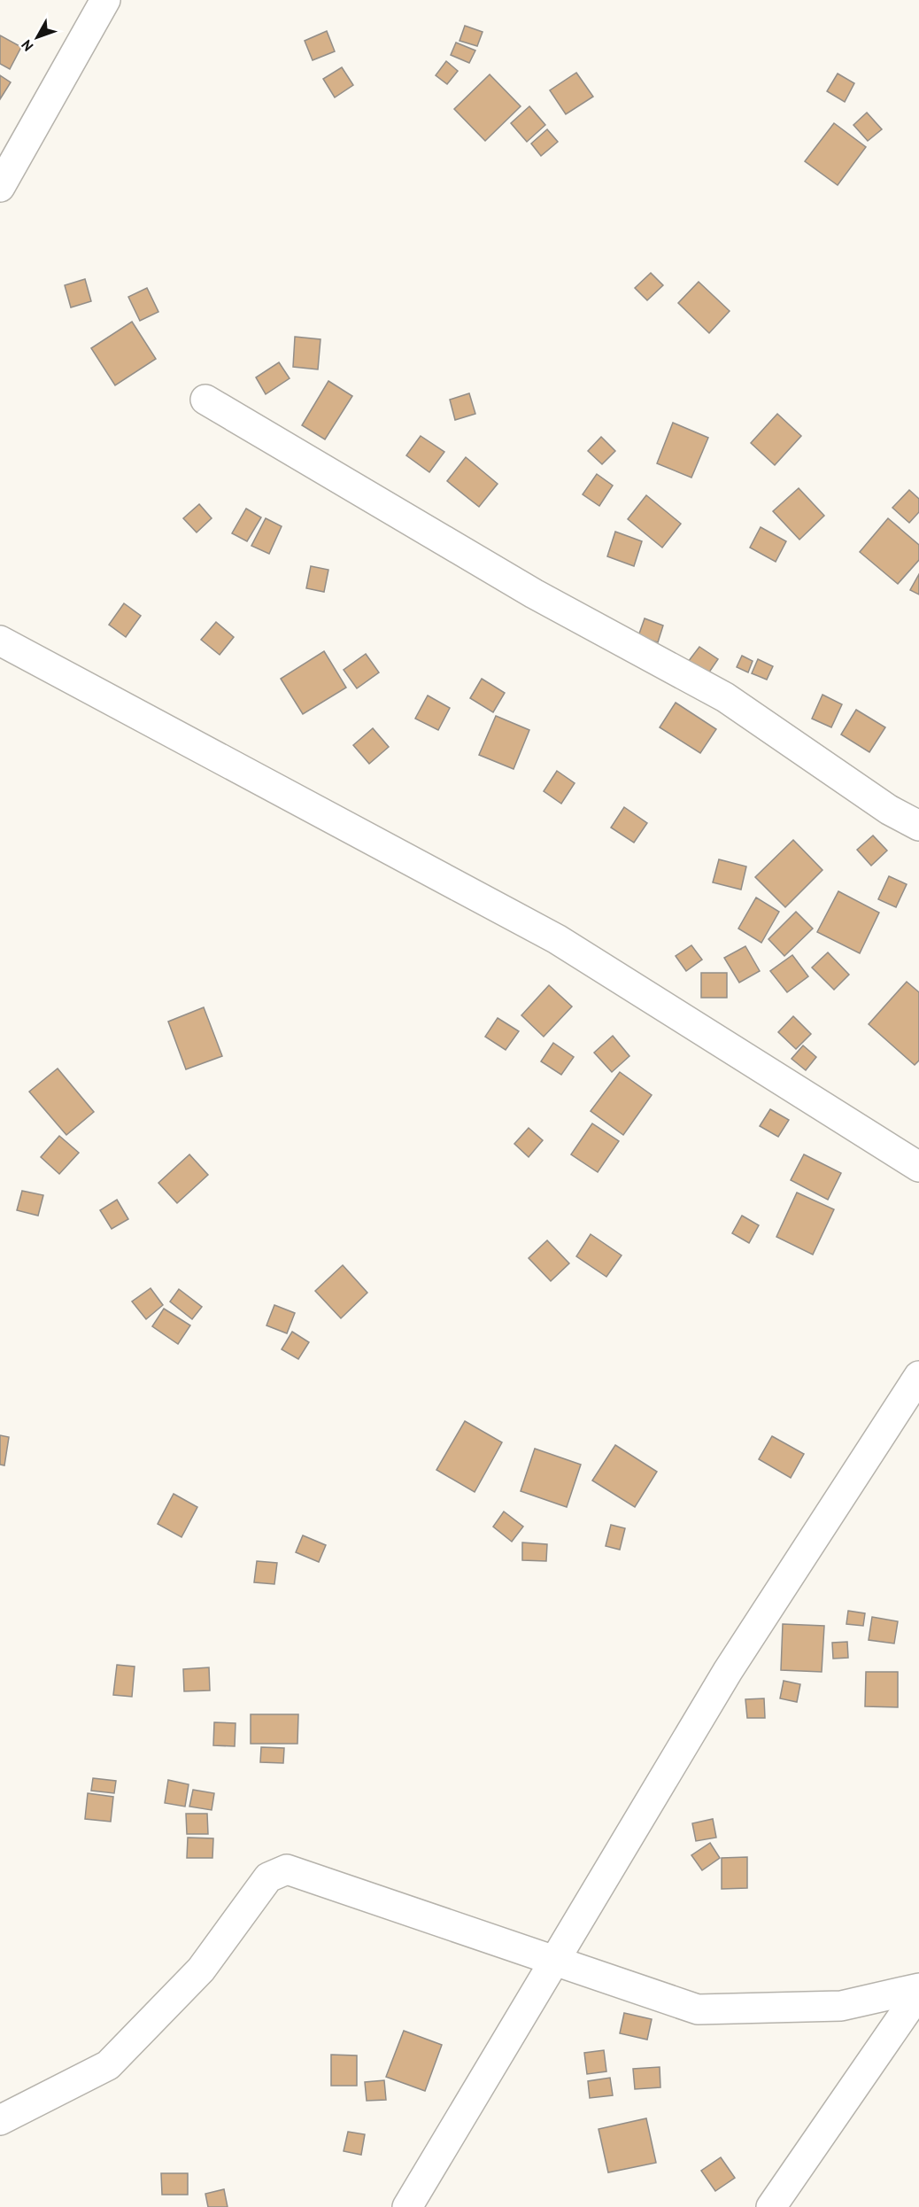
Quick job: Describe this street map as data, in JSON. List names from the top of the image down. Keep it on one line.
{"north":"bottom left"}
